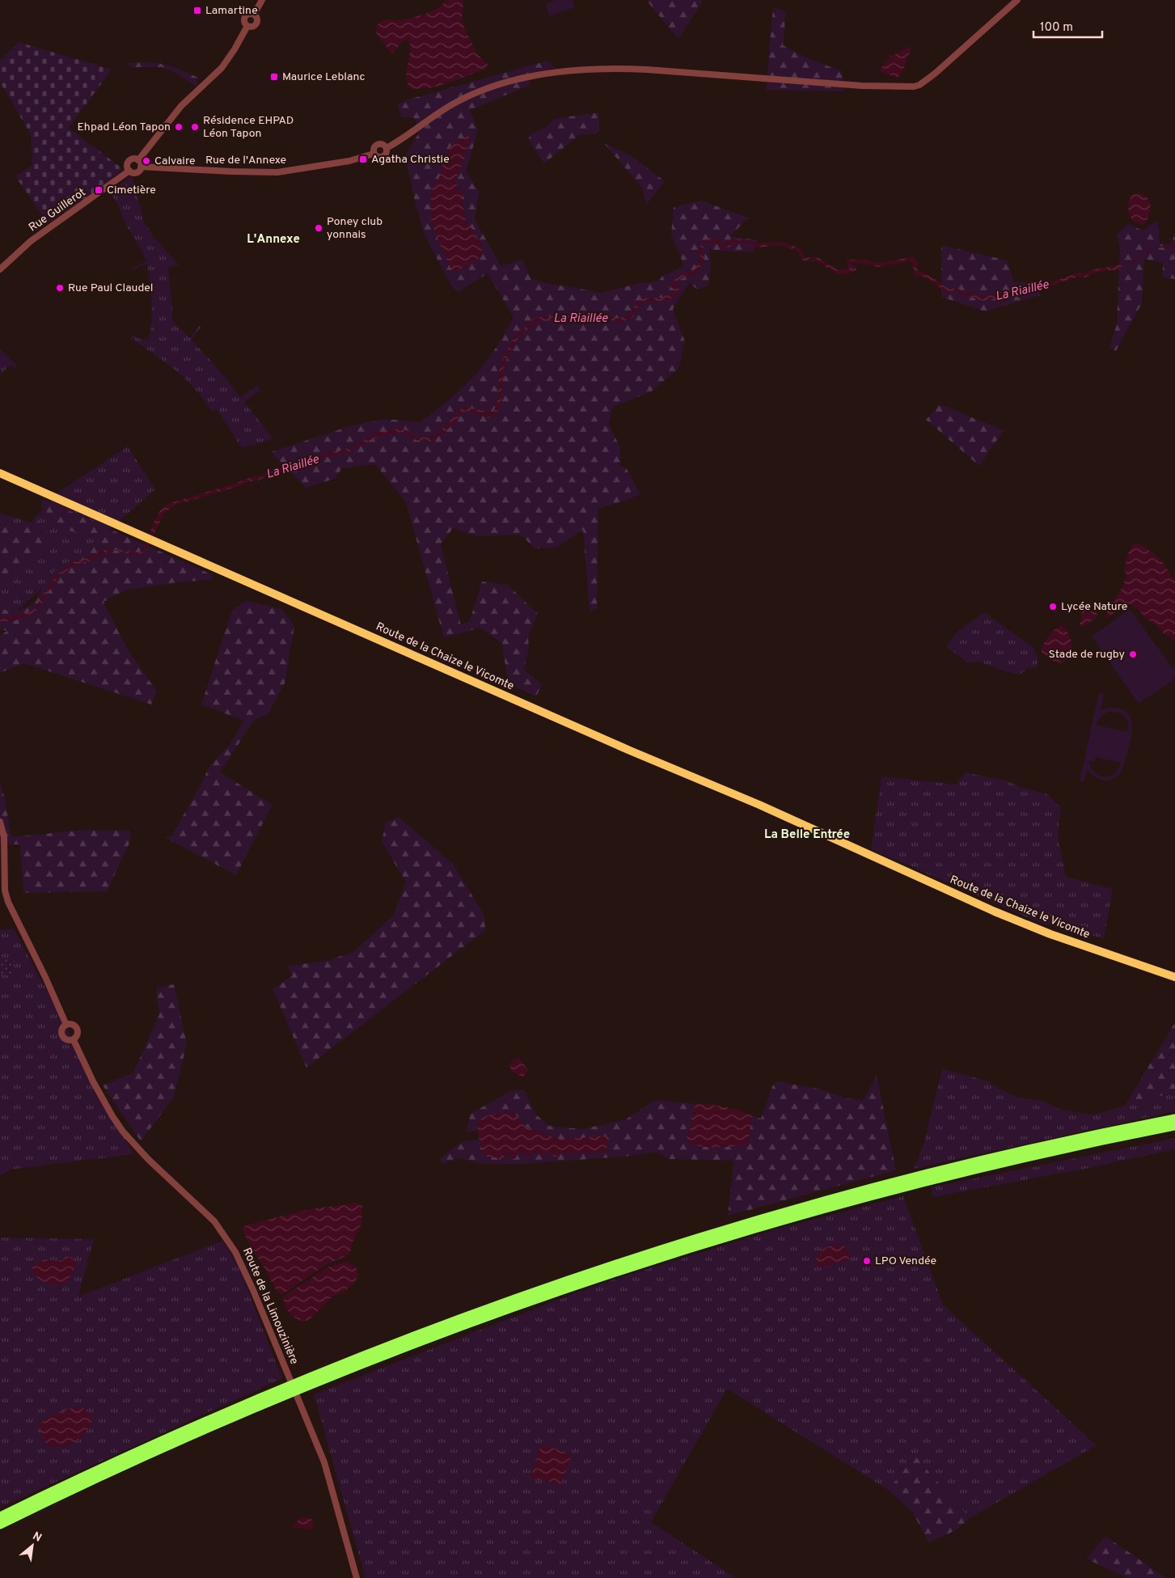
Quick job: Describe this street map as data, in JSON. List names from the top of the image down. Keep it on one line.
{"streets":{"main road":["Route de la Chaize le Vicomte"],"street":["Rue de l'Annexe","Rue Guillerot","Route de la Limouzinière"]},"crossings":[["Rue de l'Annexe","Rue Guillerot"]],"districts":["L'Annexe","La Belle Entrée"],"water":["La Riaillée"],"places":{"transit":["Lamartine","Maurice Leblanc","Agatha Christie","Cimetière"],"other":["Ehpad Léon Tapon","Résidence EHPAD Léon Tapon","Calvaire","Poney club yonnais","Rue Paul Claudel","Lycée Nature","Stade de rugby","LPO Vendée"]},"scale_bar":"100 m","north":"top right"}
